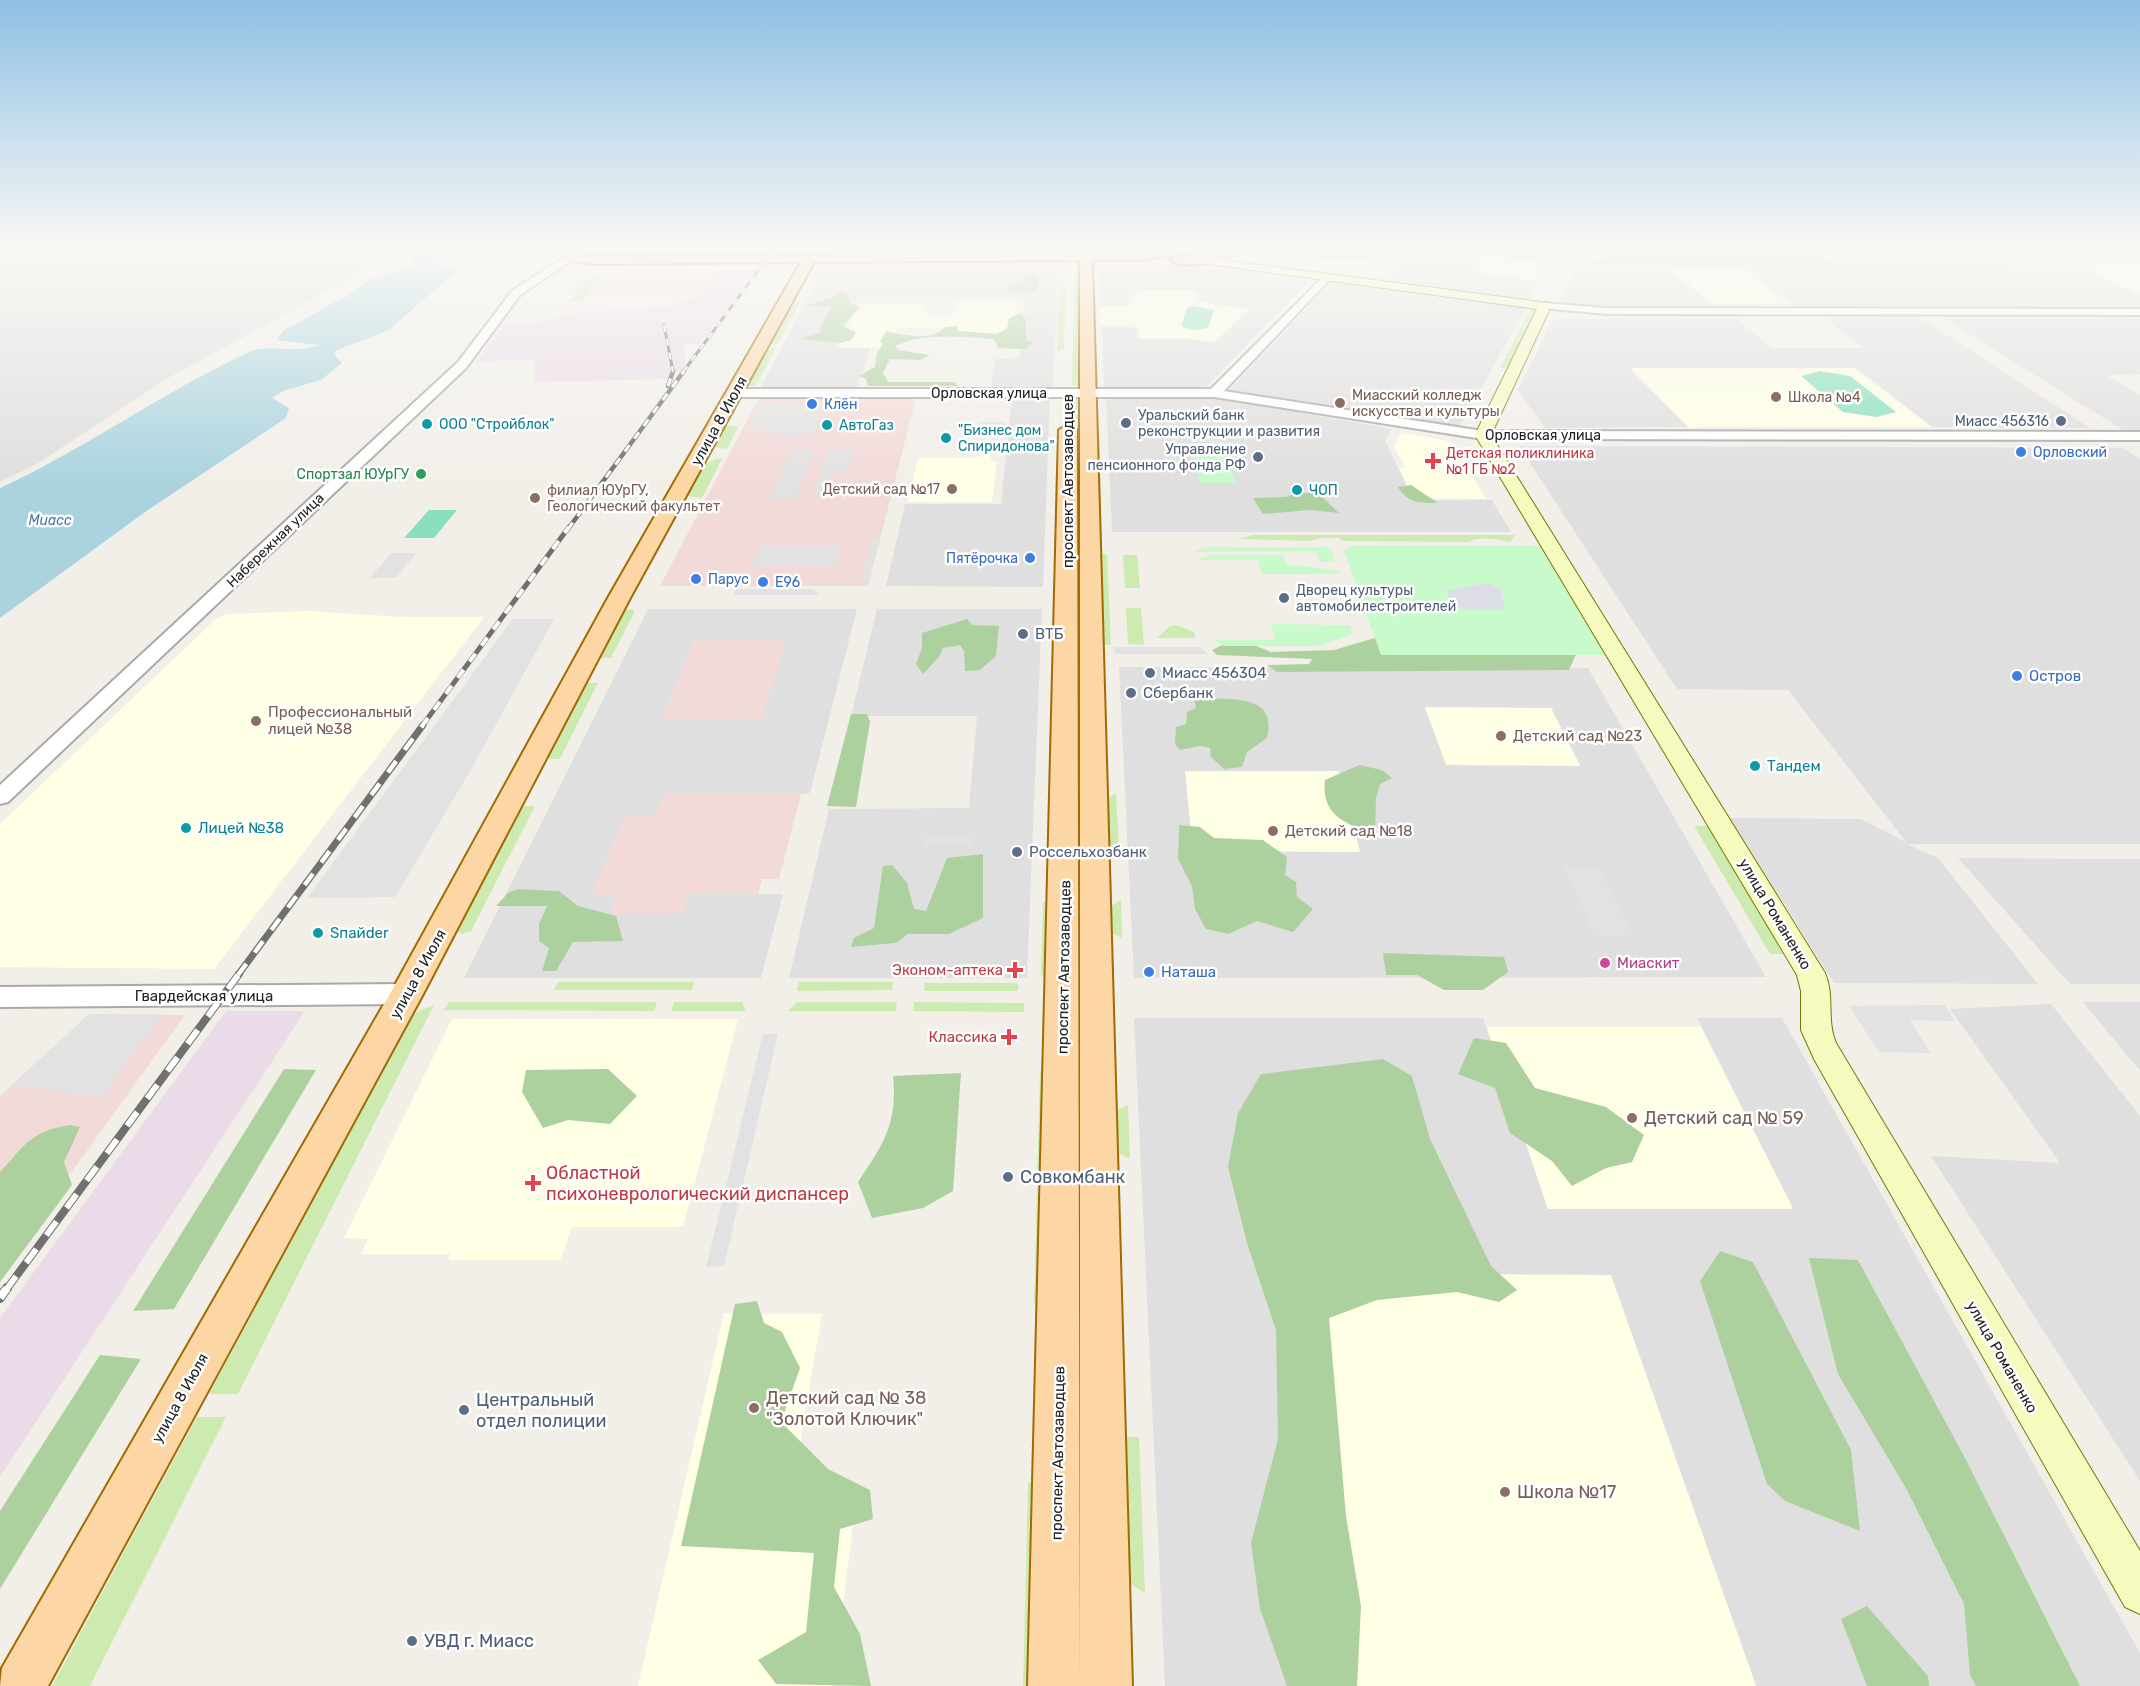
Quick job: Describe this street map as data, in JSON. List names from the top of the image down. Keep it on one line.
{"streets":{"main road":["улица 8 Июля","проспект Автозаводцев","улица Романенко"],"street":["Орловская улица","Набережная улица","Гвардейская улица"]},"crossings":[["Орловская улица","улица 8 Июля"],["Орловская улица","проспект Автозаводцев"],["Орловская улица","улица Романенко"],["улица 8 Июля","Гвардейская улица"]],"water":["Миасс"],"places":{"other":["Школа №4","Миасский колледж искусства и культуры","Клён","Миасс 456316","Уральский банк реконструкции и развития","ООО \"Стройблок\"","АвтоГаз","\"Бизнес дом Спиридонова\"","Орловский","Управление пенсионного фонда РФ","Спортзал ЮУрГУ","Детский сад №17","ЧОП","филиал ЮУрГУ, Геологический факультет","Пятёрочка","Парус","E96","Дворец культуры автомобилестроителей","ВТБ","Миасс 456304","Остров","Сбербанк","Профессиональный лицей №38","Детский сад №23","Тандем","Лицей №38","Детский сад №18","Россельхозбанк","Sпайder","Миаскит","Наташа","Детский сад № 59","Совкомбанк","Детский сад № 38 \"Золотой Ключик\"","Центральный отдел полиции","Школа №17","УВД г. Миасс"],"health":["Детская поликлиника №1 ГБ №2","Эконом-аптека","Классика","Областной психоневрологический диспансер"]}}
